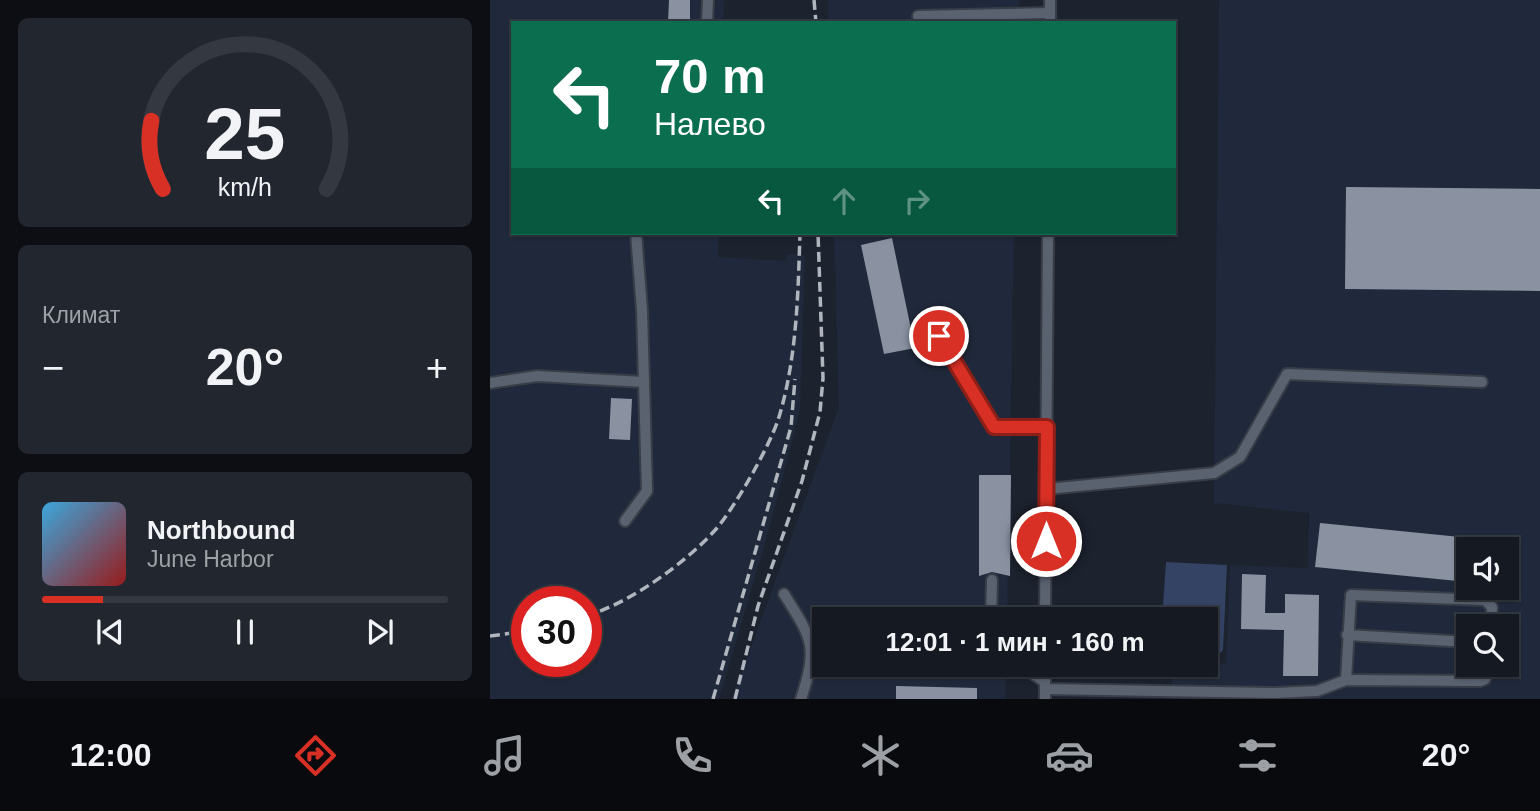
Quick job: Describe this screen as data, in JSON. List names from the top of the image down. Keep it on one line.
{"page":{"turn":["70 m","Налево"],"tile":"Климат","heat":["−","20°","+"],"song":["Northbound","June Harbor"],"limit":"30","trip":"12:01 · 1 мин · 160 m","tabs":["12:00","20°"],"gauge":["25","km/h"]}}
